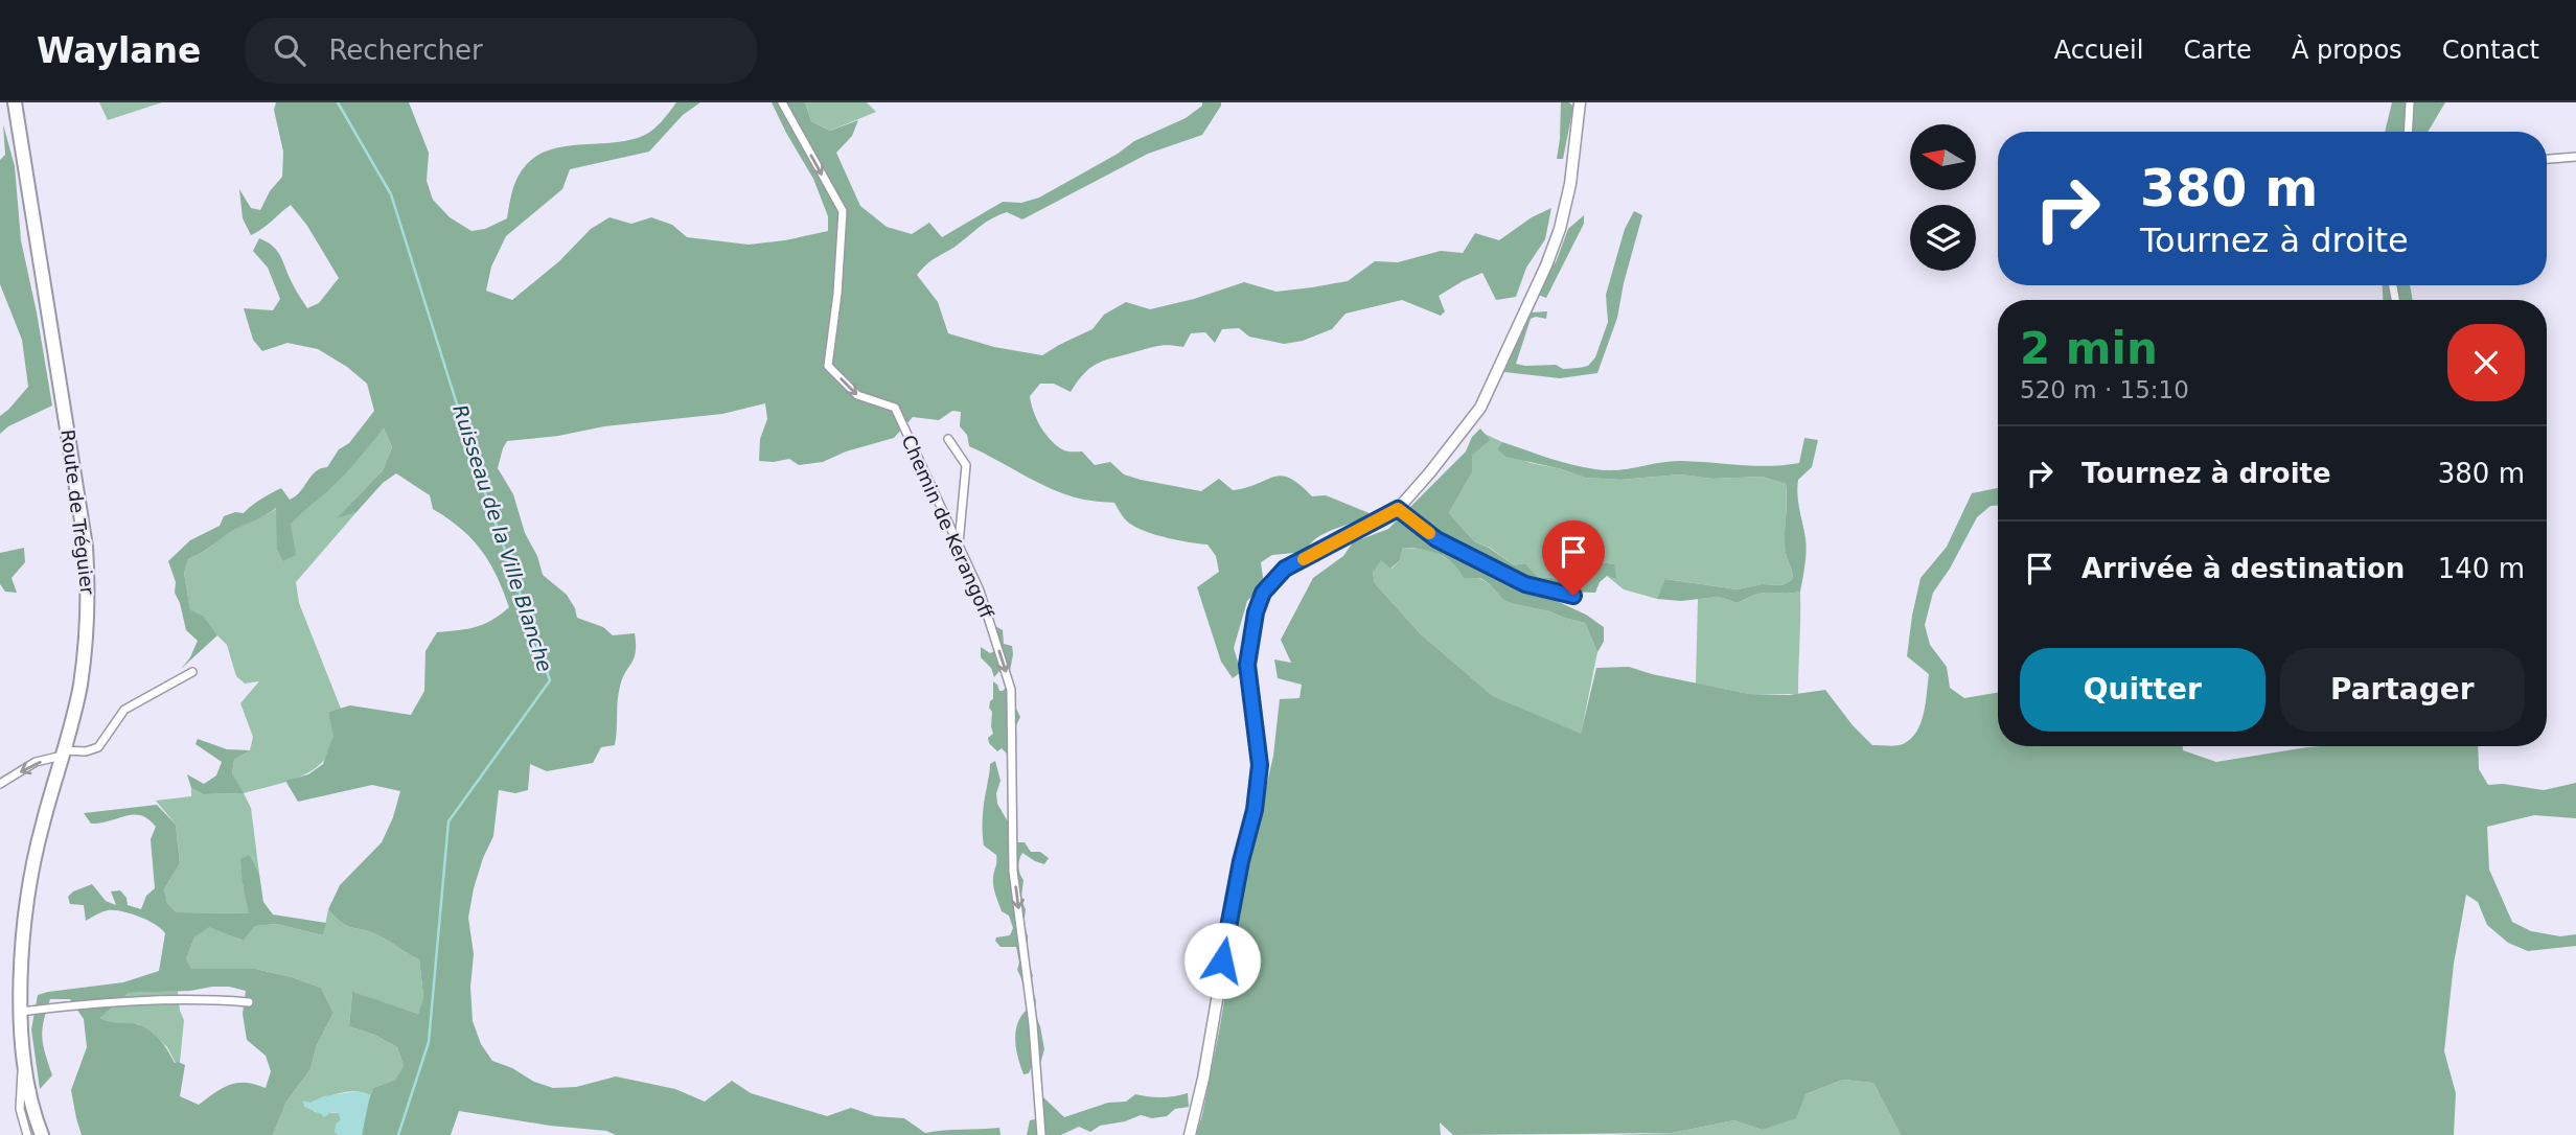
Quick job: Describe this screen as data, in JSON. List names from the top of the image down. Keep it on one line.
{"streets":{"main road":["Route de Tréguier"],"street":["Chemin de Kerangoff"]},"one_way":["Chemin de Kerangoff"],"water":["Ruisseau de la Ville Blanche"],"north":"left","page":{"header":"Waylane","search":"Rechercher","nav":["Accueil","Carte","À propos","Contact"],"turn":["380 m","Tournez à droite"],"heading":["2 min","520 m · 15:10"],"list":[{"name":"Tournez à droite","value":"380 m"},{"name":"Arrivée à destination","value":"140 m"}],"buttons":["Quitter","Partager"]}}
